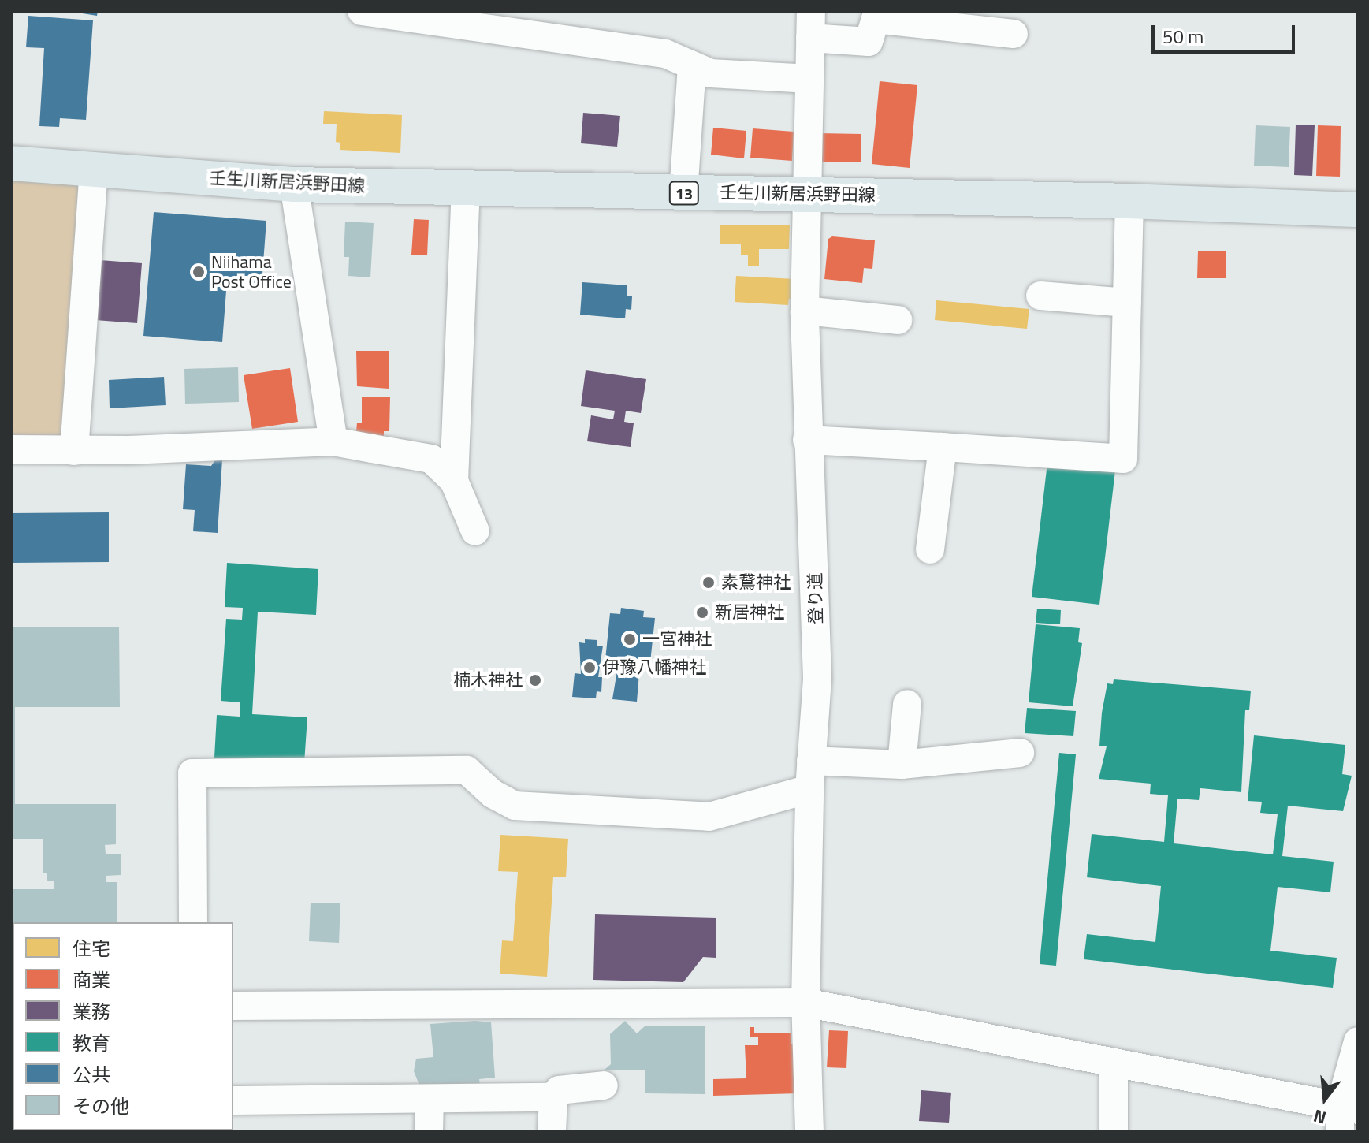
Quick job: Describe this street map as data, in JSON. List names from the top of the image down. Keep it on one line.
{"streets":{"main road":["壬生川新居浜野田線","13"],"street":["登り道"]},"crossings":[["壬生川新居浜野田線","登り道"]],"places":["Niihama Post Office","素鵞神社","新居神社","一宮神社","伊豫八幡神社","楠木神社"],"legend":["住宅","商業","業務","教育","公共","その他"],"scale_bar":"50 m","north":"bottom"}
